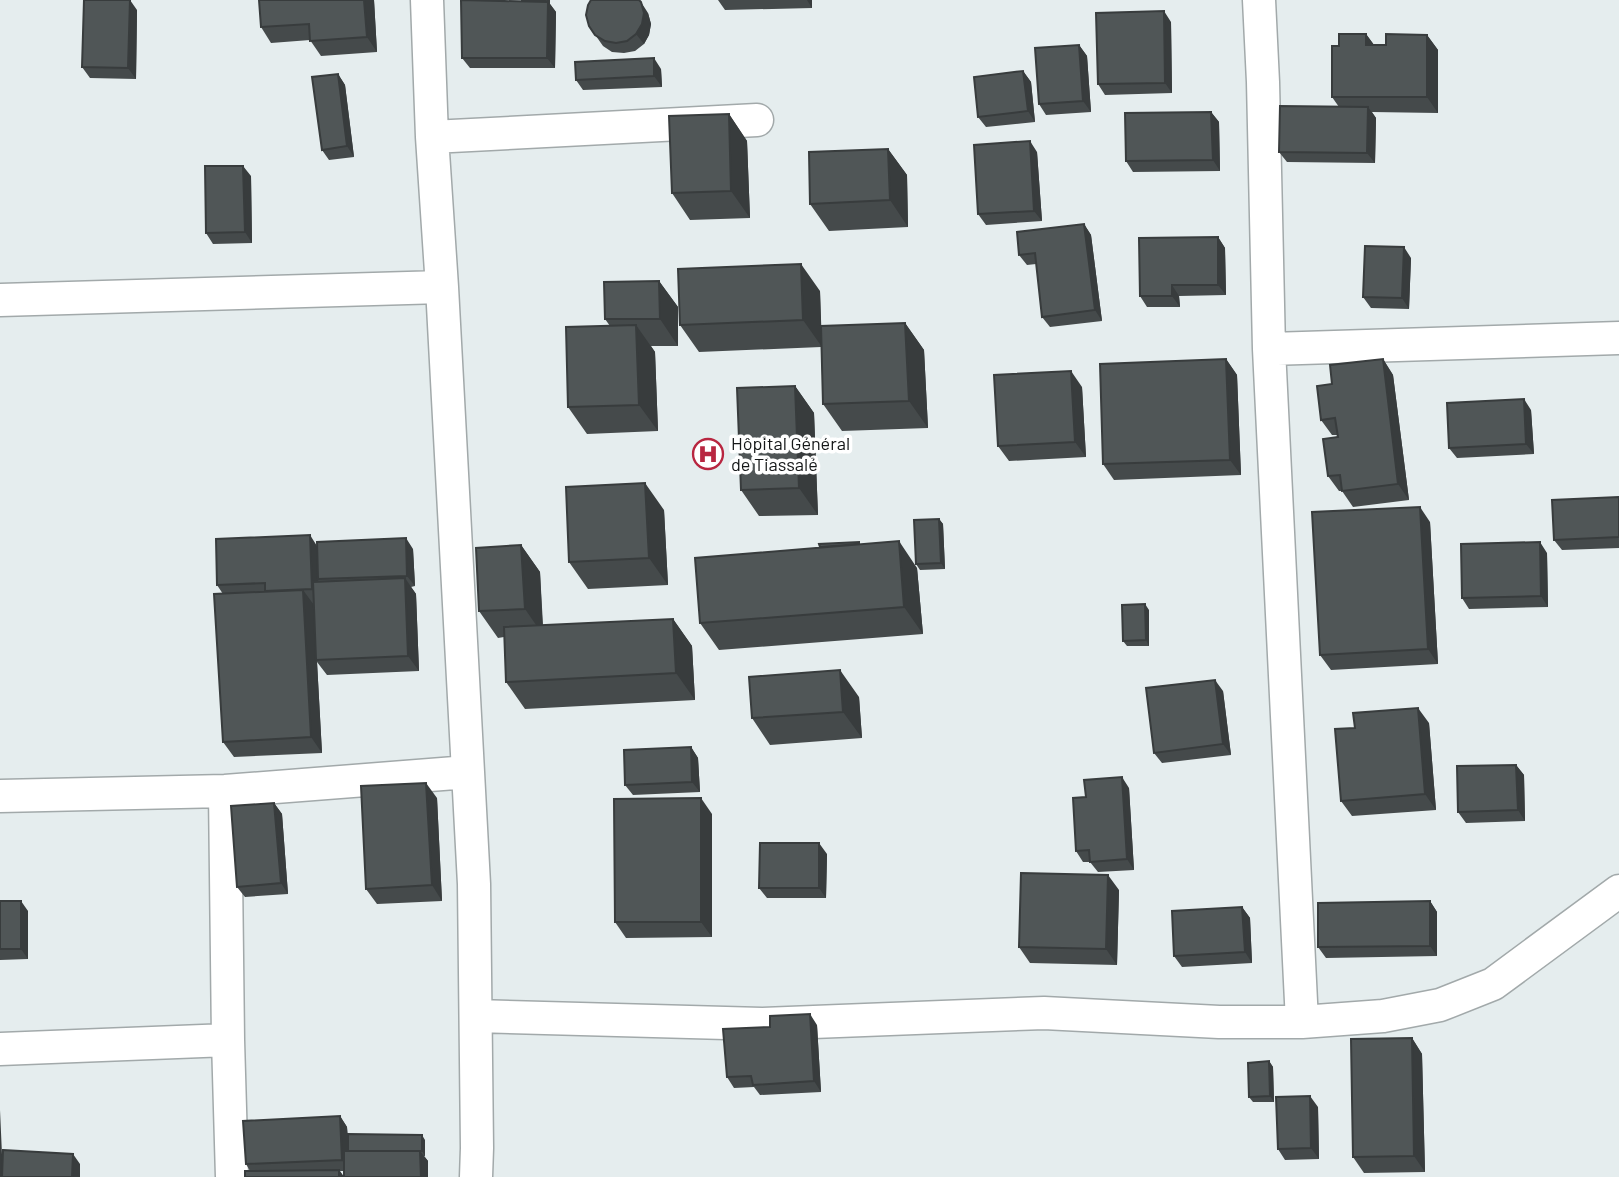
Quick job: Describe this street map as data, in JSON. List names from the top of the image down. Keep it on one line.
{"places":{"hospital":["Hôpital Général de Tiassalé"]}}
